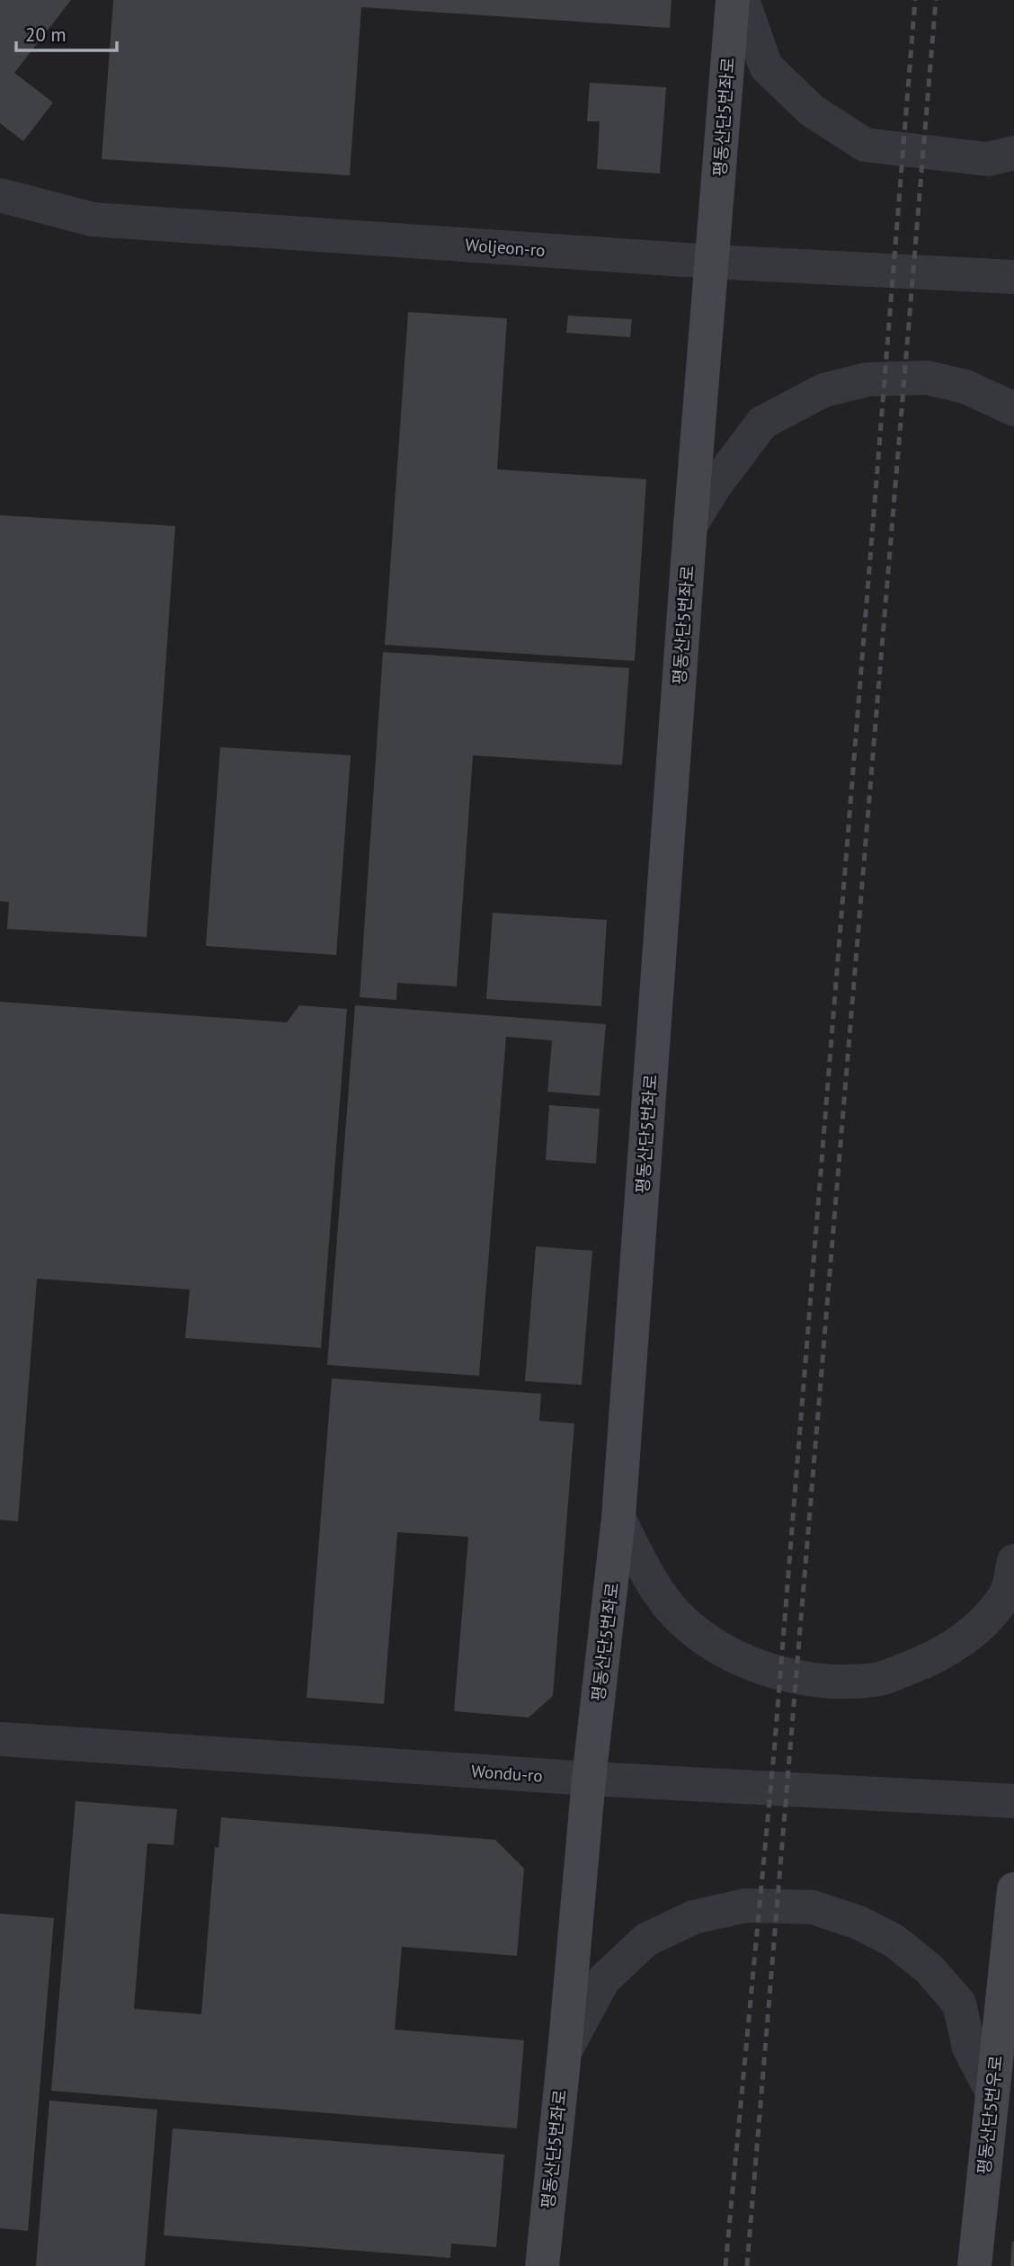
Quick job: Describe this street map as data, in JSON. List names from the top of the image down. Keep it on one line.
{"streets":{"street":["평동산단5번좌로","Woljeon-ro","Wondu-ro","평동산단5번우로"]},"crossings":[["평동산단5번좌로","Woljeon-ro"],["평동산단5번좌로","Wondu-ro"]],"scale_bar":"20 m"}
